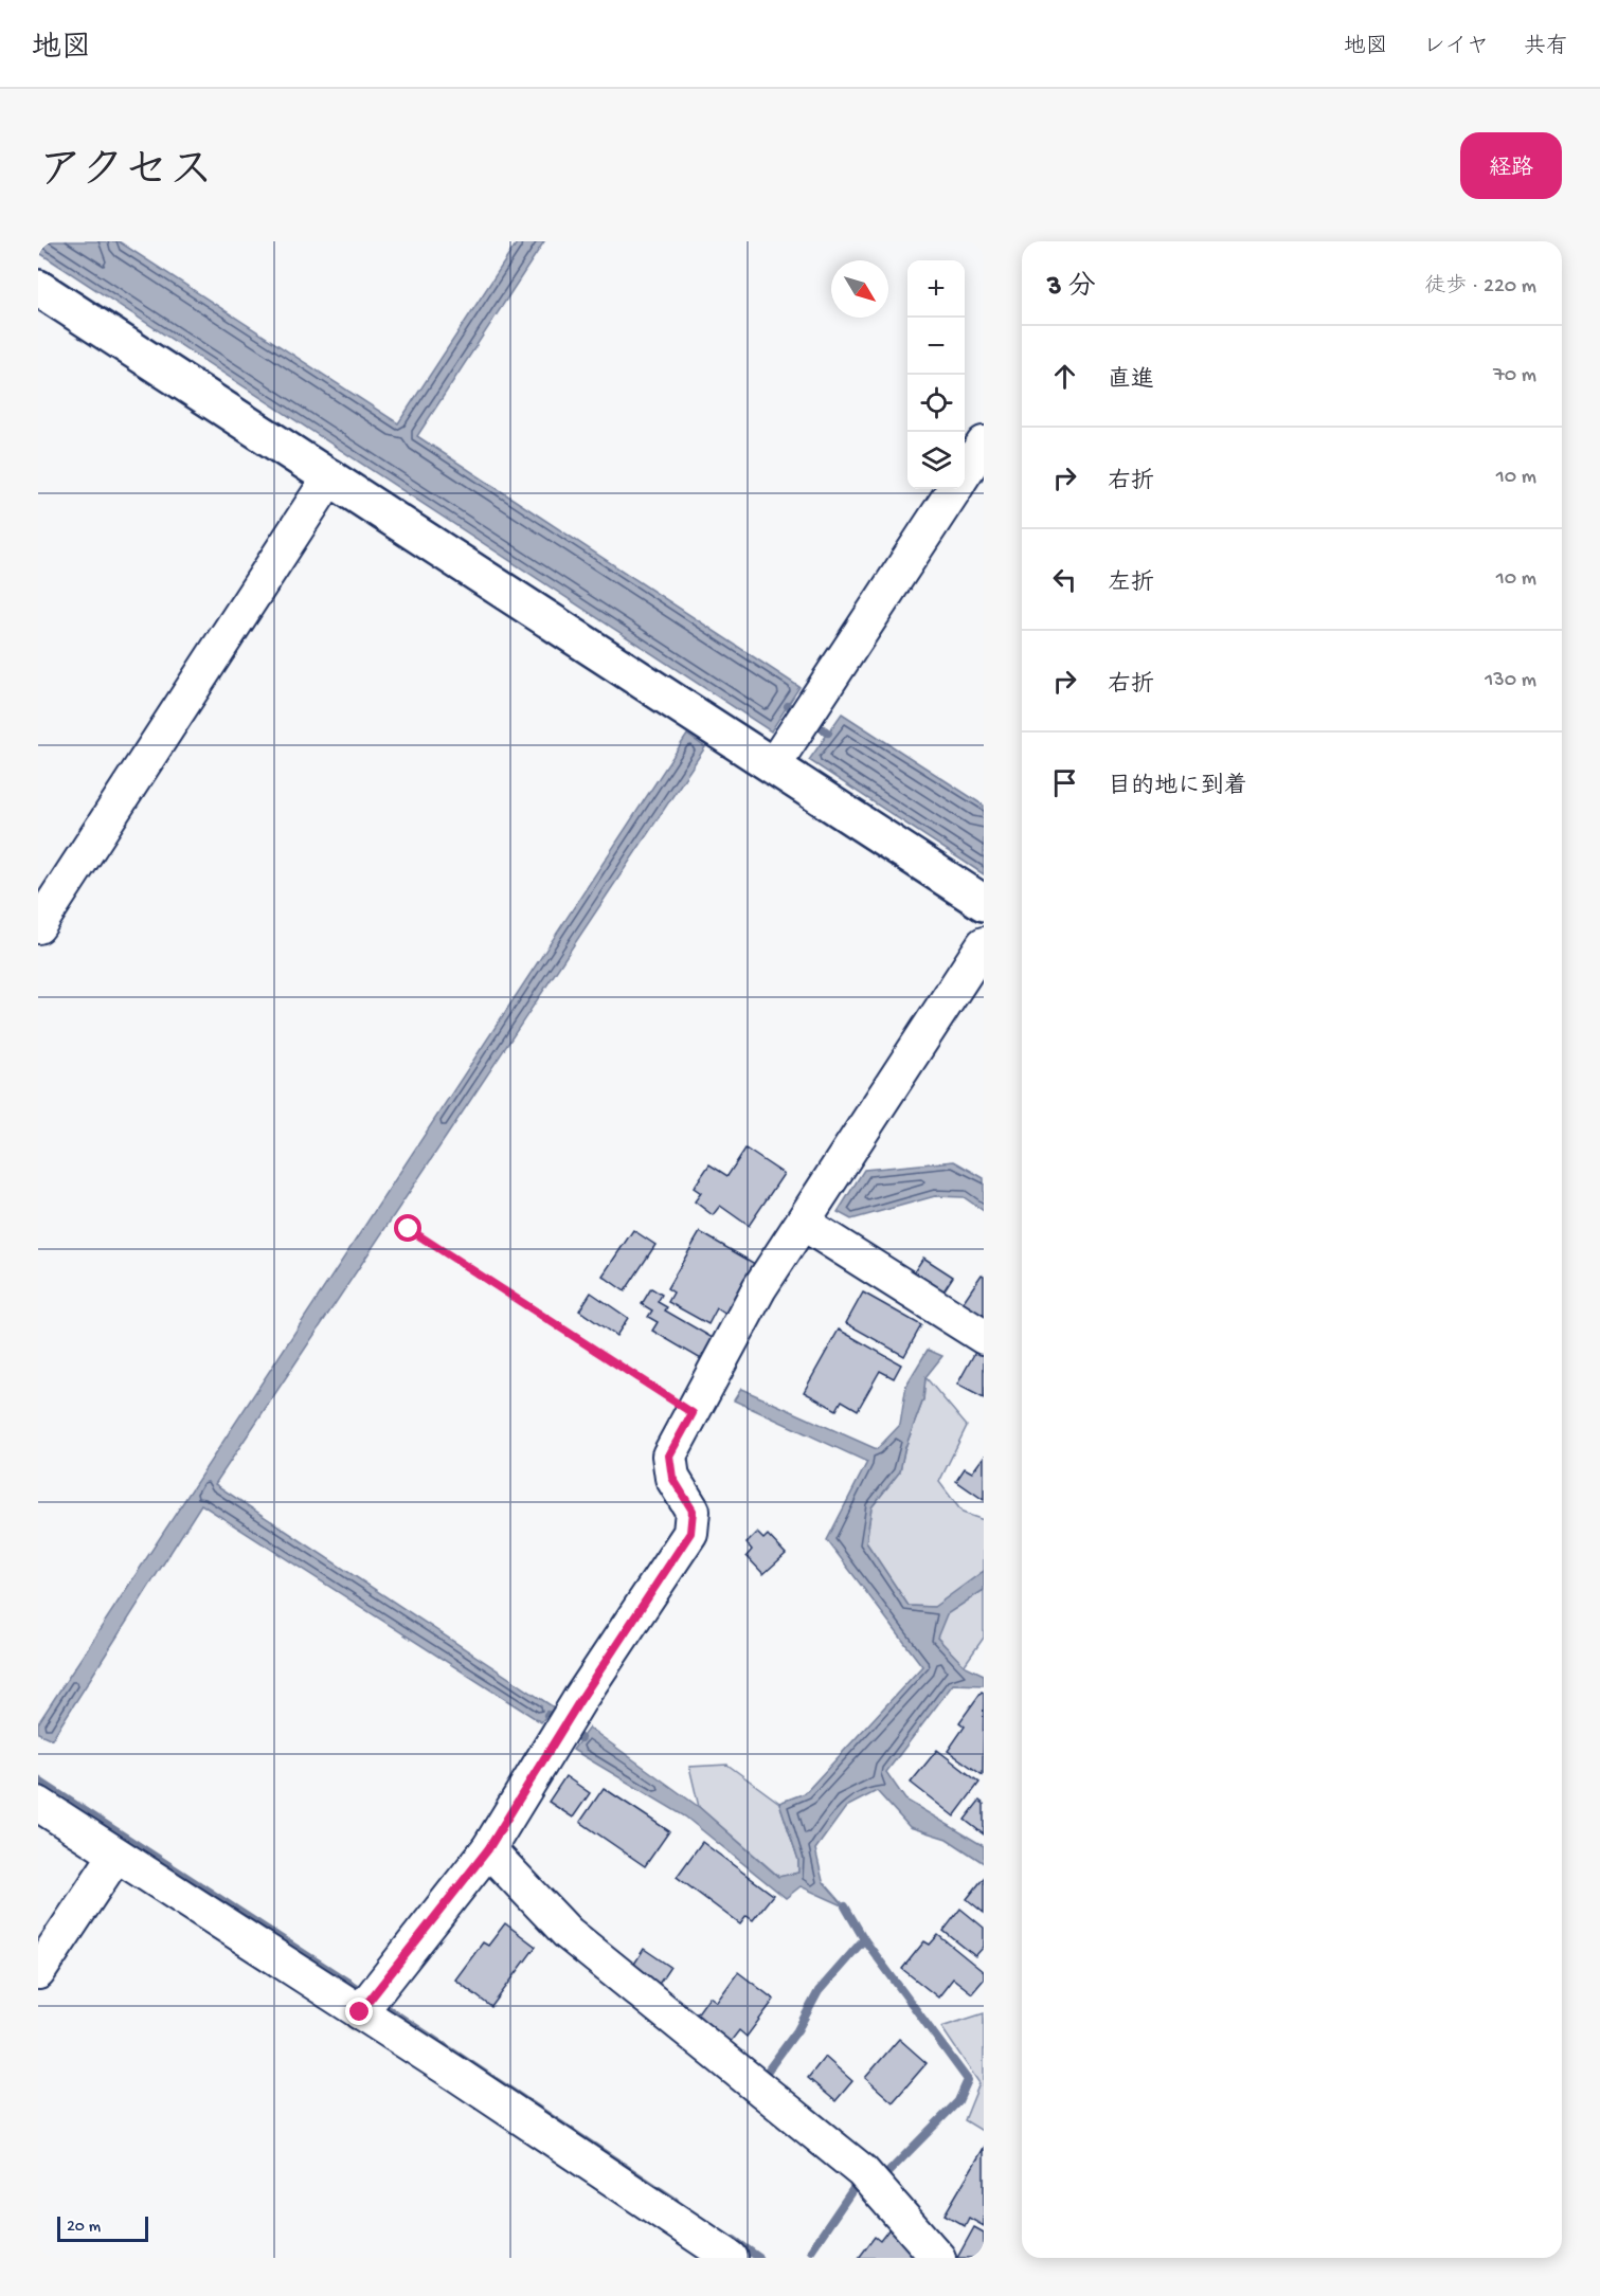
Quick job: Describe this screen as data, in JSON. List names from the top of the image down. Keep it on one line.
{"scale_bar":"20 m","north":"bottom right","page":{"header":"地図","nav":["地図","レイヤ","共有"],"title":"アクセス","buttons":"経路","heading":["3 分","徒歩 · 220 m"],"map_buttons":["+","−"],"list":[["直進","70 m"],["右折","10 m"],["左折","10 m"],["右折","130 m"],"目的地に到着"],"scale":"20 m"}}
